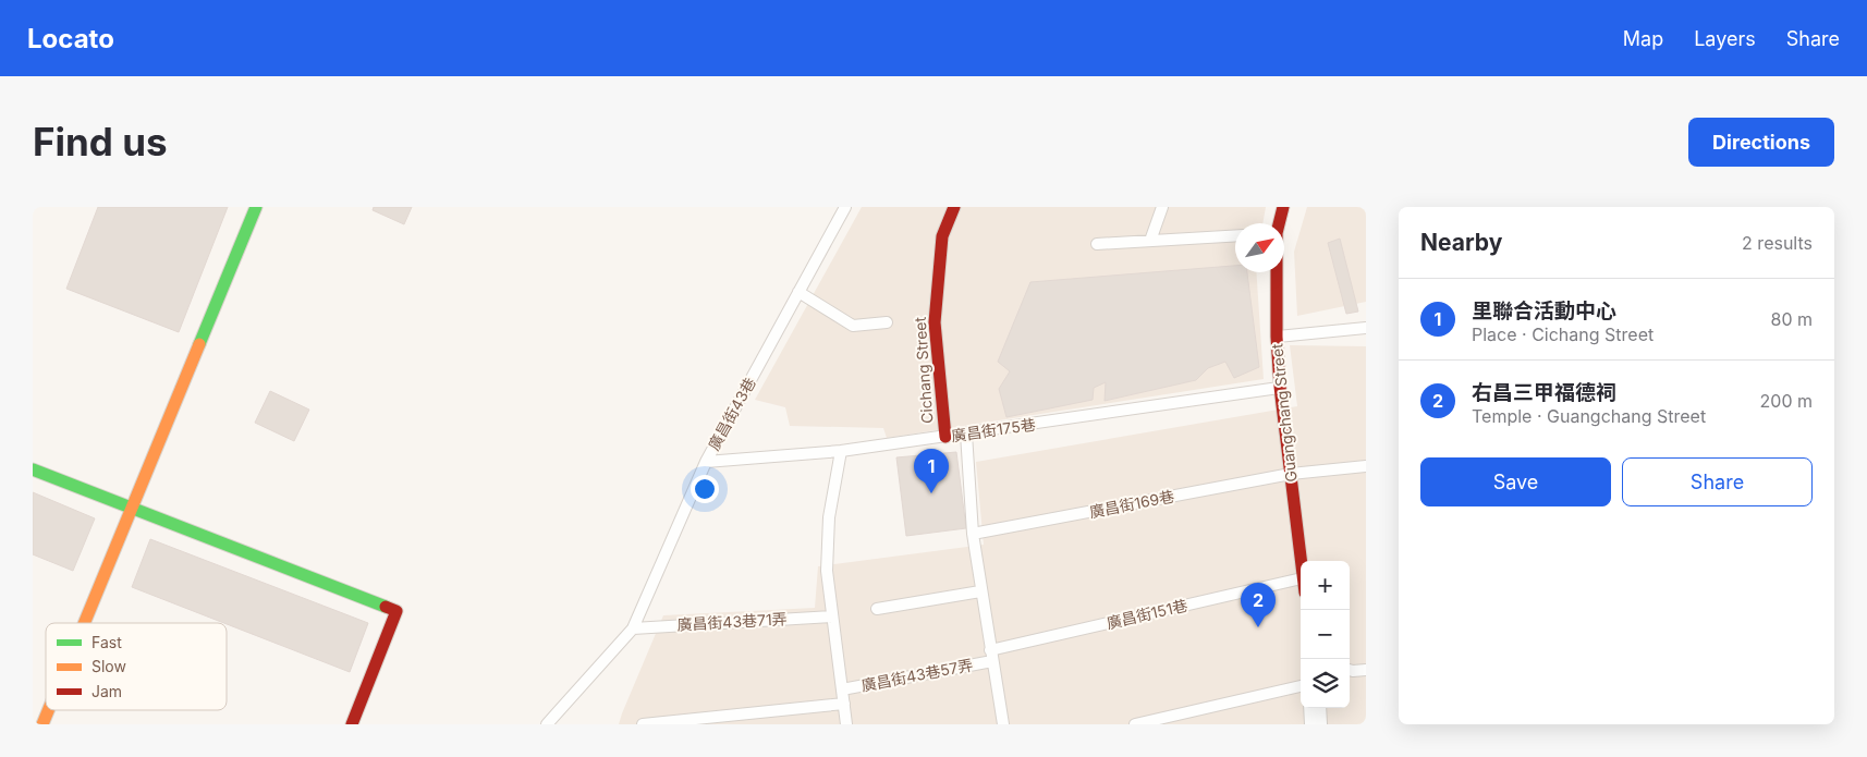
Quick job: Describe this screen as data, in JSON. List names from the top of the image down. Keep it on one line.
{"streets":{"street":["Cichang Street","Guangchang Street"],"lane":["廣昌街43巷","廣昌街175巷","廣昌街169巷","廣昌街151巷","廣昌街43巷71弄","廣昌街43巷57弄"]},"crossings":[["Cichang Street","廣昌街175巷"],["Guangchang Street","廣昌街175巷"],["Guangchang Street","廣昌街169巷"],["廣昌街43巷","廣昌街175巷"],["廣昌街43巷","廣昌街43巷71弄"],["廣昌街151巷","廣昌街43巷57弄"]],"legend":["Fast","Slow","Jam"],"north":"top right","page":{"header":"Locato","nav":["Map","Layers","Share"],"buttons":["Directions",["Save","Share"]],"title":"Find us","heading":["Nearby","2 results"],"list":[{"mark":"1","name":"里聯合活動中心","note":"Place · Cichang Street","value":"80 m"},{"mark":"2","name":"右昌三甲福德祠","note":"Temple · Guangchang Street","value":"200 m"}],"pins":["1","2"],"map_buttons":["+","−"]}}
